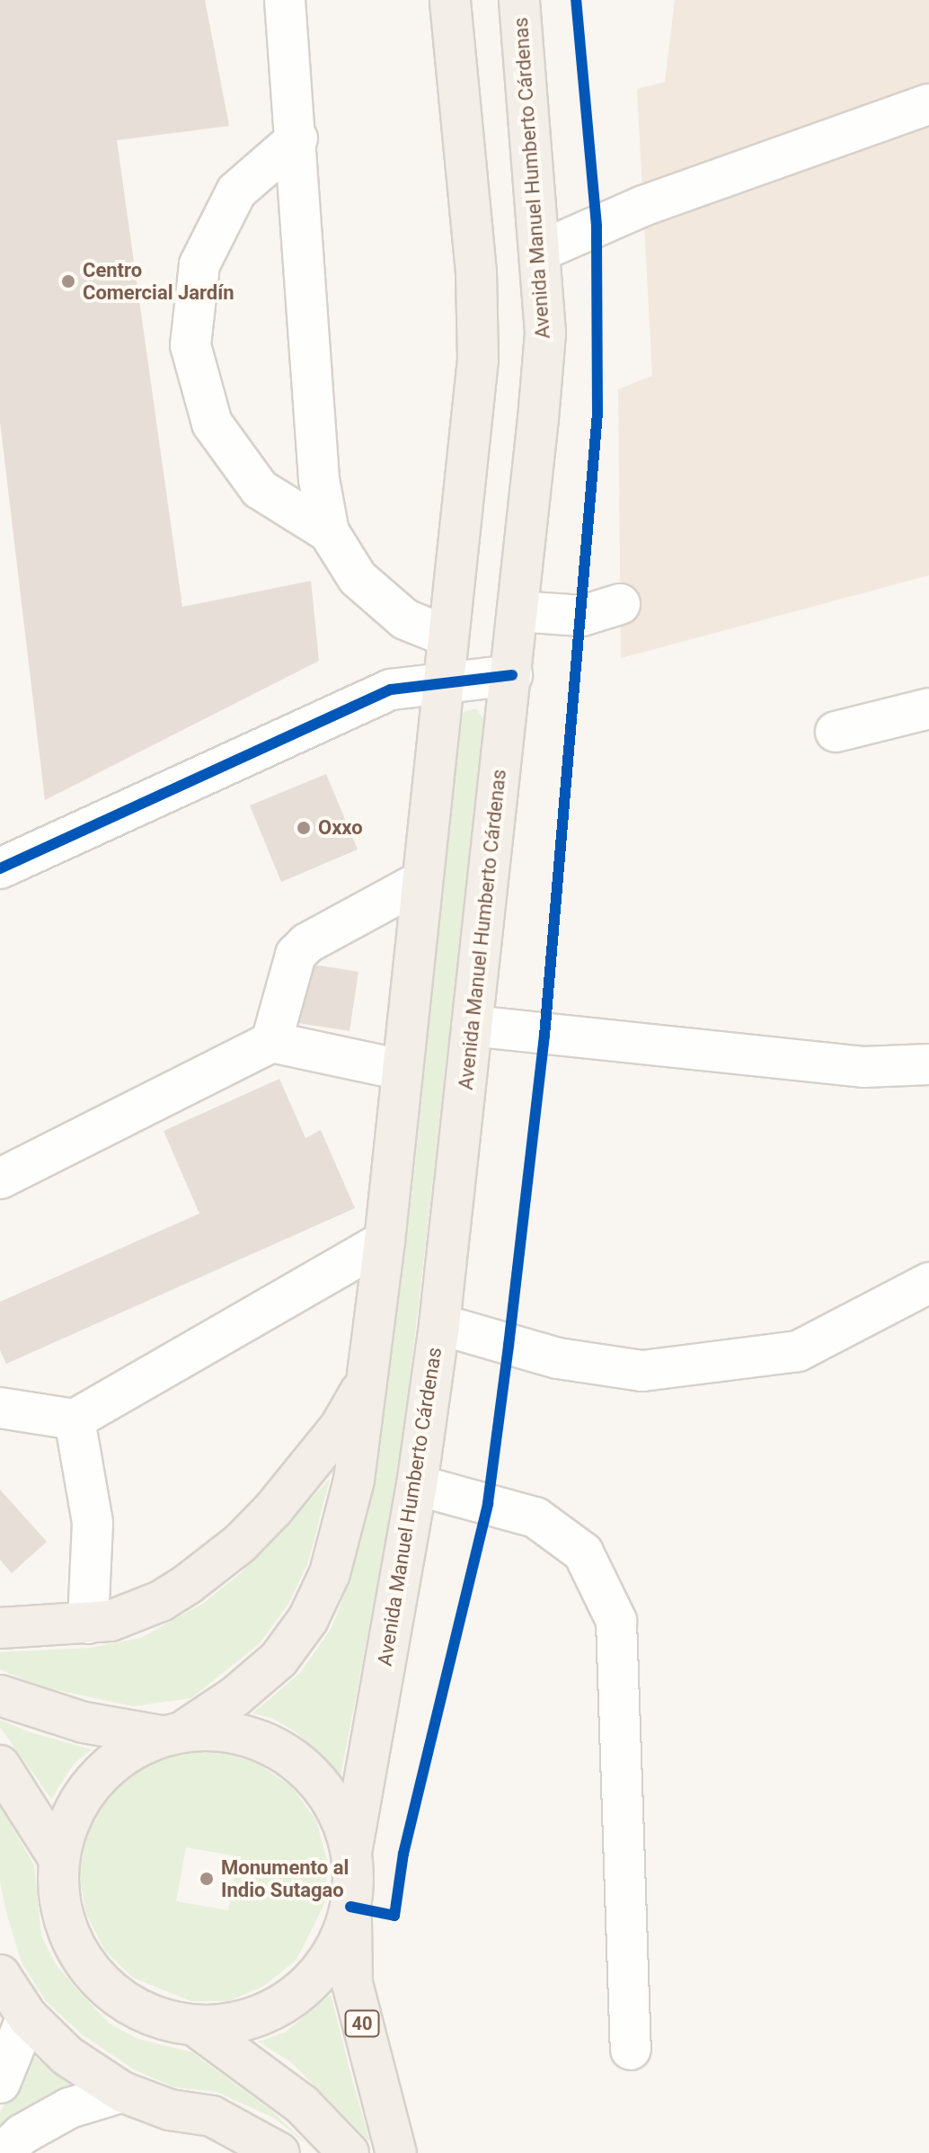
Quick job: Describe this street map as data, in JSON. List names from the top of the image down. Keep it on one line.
{"streets":{"main road":["Avenida Manuel Humberto Cárdenas","40"]},"crossings":[["Avenida Manuel Humberto Cárdenas","40"]],"places":["Centro Comercial Jardín","Oxxo","Monumento al Indio Sutagao"]}
